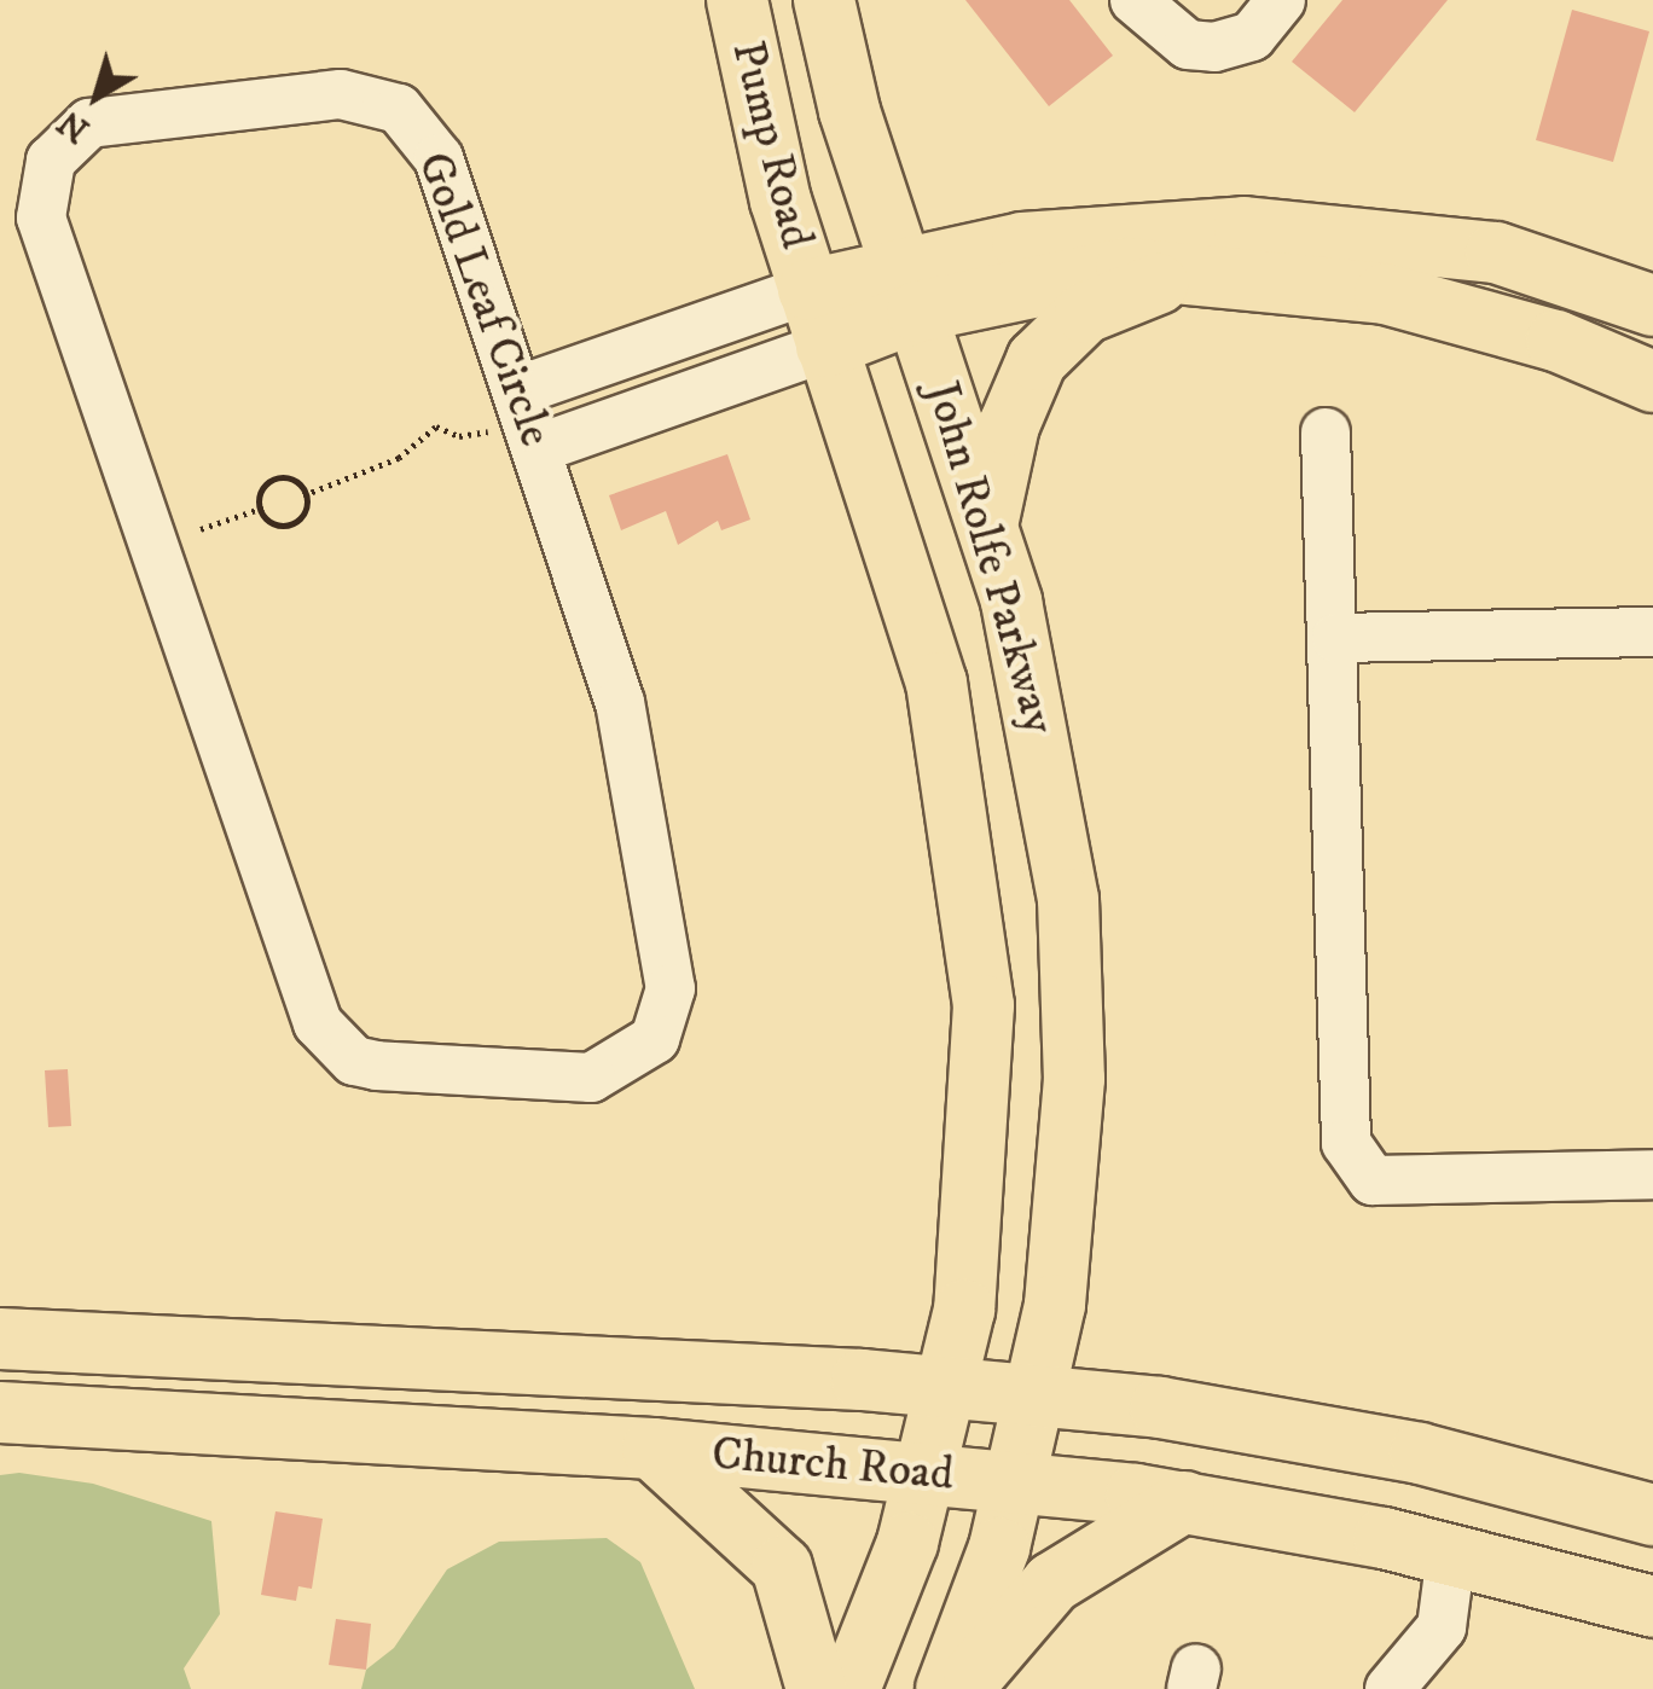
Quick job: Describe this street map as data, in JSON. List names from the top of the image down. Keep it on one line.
{"streets":{"main road":["Pump Road","John Rolfe Parkway","Church Road"],"street":["Gold Leaf Circle"]},"crossings":[["Pump Road","John Rolfe Parkway"],["John Rolfe Parkway","Church Road"]],"north":"bottom left"}
